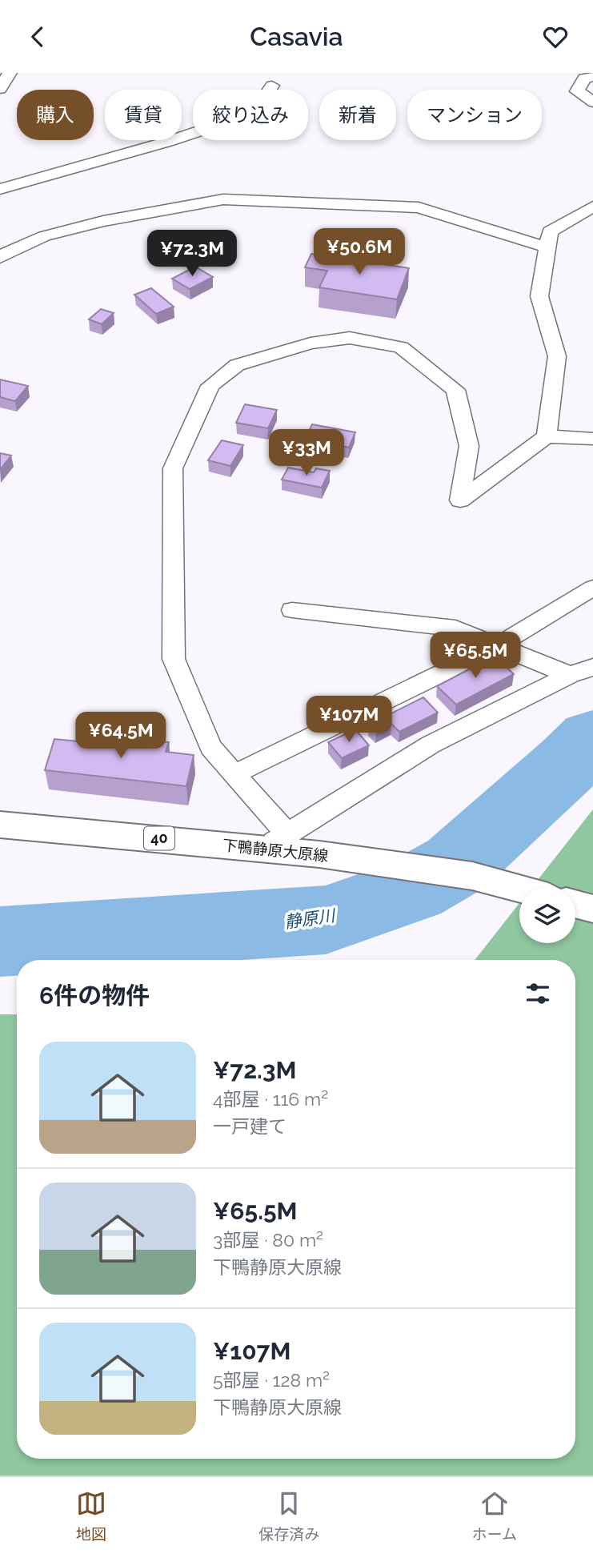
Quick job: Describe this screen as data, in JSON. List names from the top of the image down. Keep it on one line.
{"streets":{"main road":["40","下鴨静原大原線"]},"water":["静原川"],"page":{"header":"Casavia","chip":["購入","賃貸","絞り込み","新着","マンション"],"price":["¥50.6M","¥72.3M","¥33M","¥65.5M","¥107M","¥64.5M"],"heading":"6件の物件","list":[{"name":"¥72.3M","note":"4部屋 · 116 m² · 一戸建て"},{"name":"¥65.5M","note":"3部屋 · 80 m² · 下鴨静原大原線"},{"name":"¥107M","note":"5部屋 · 128 m² · 下鴨静原大原線"}],"tabs":["地図","保存済み","ホーム"]}}
